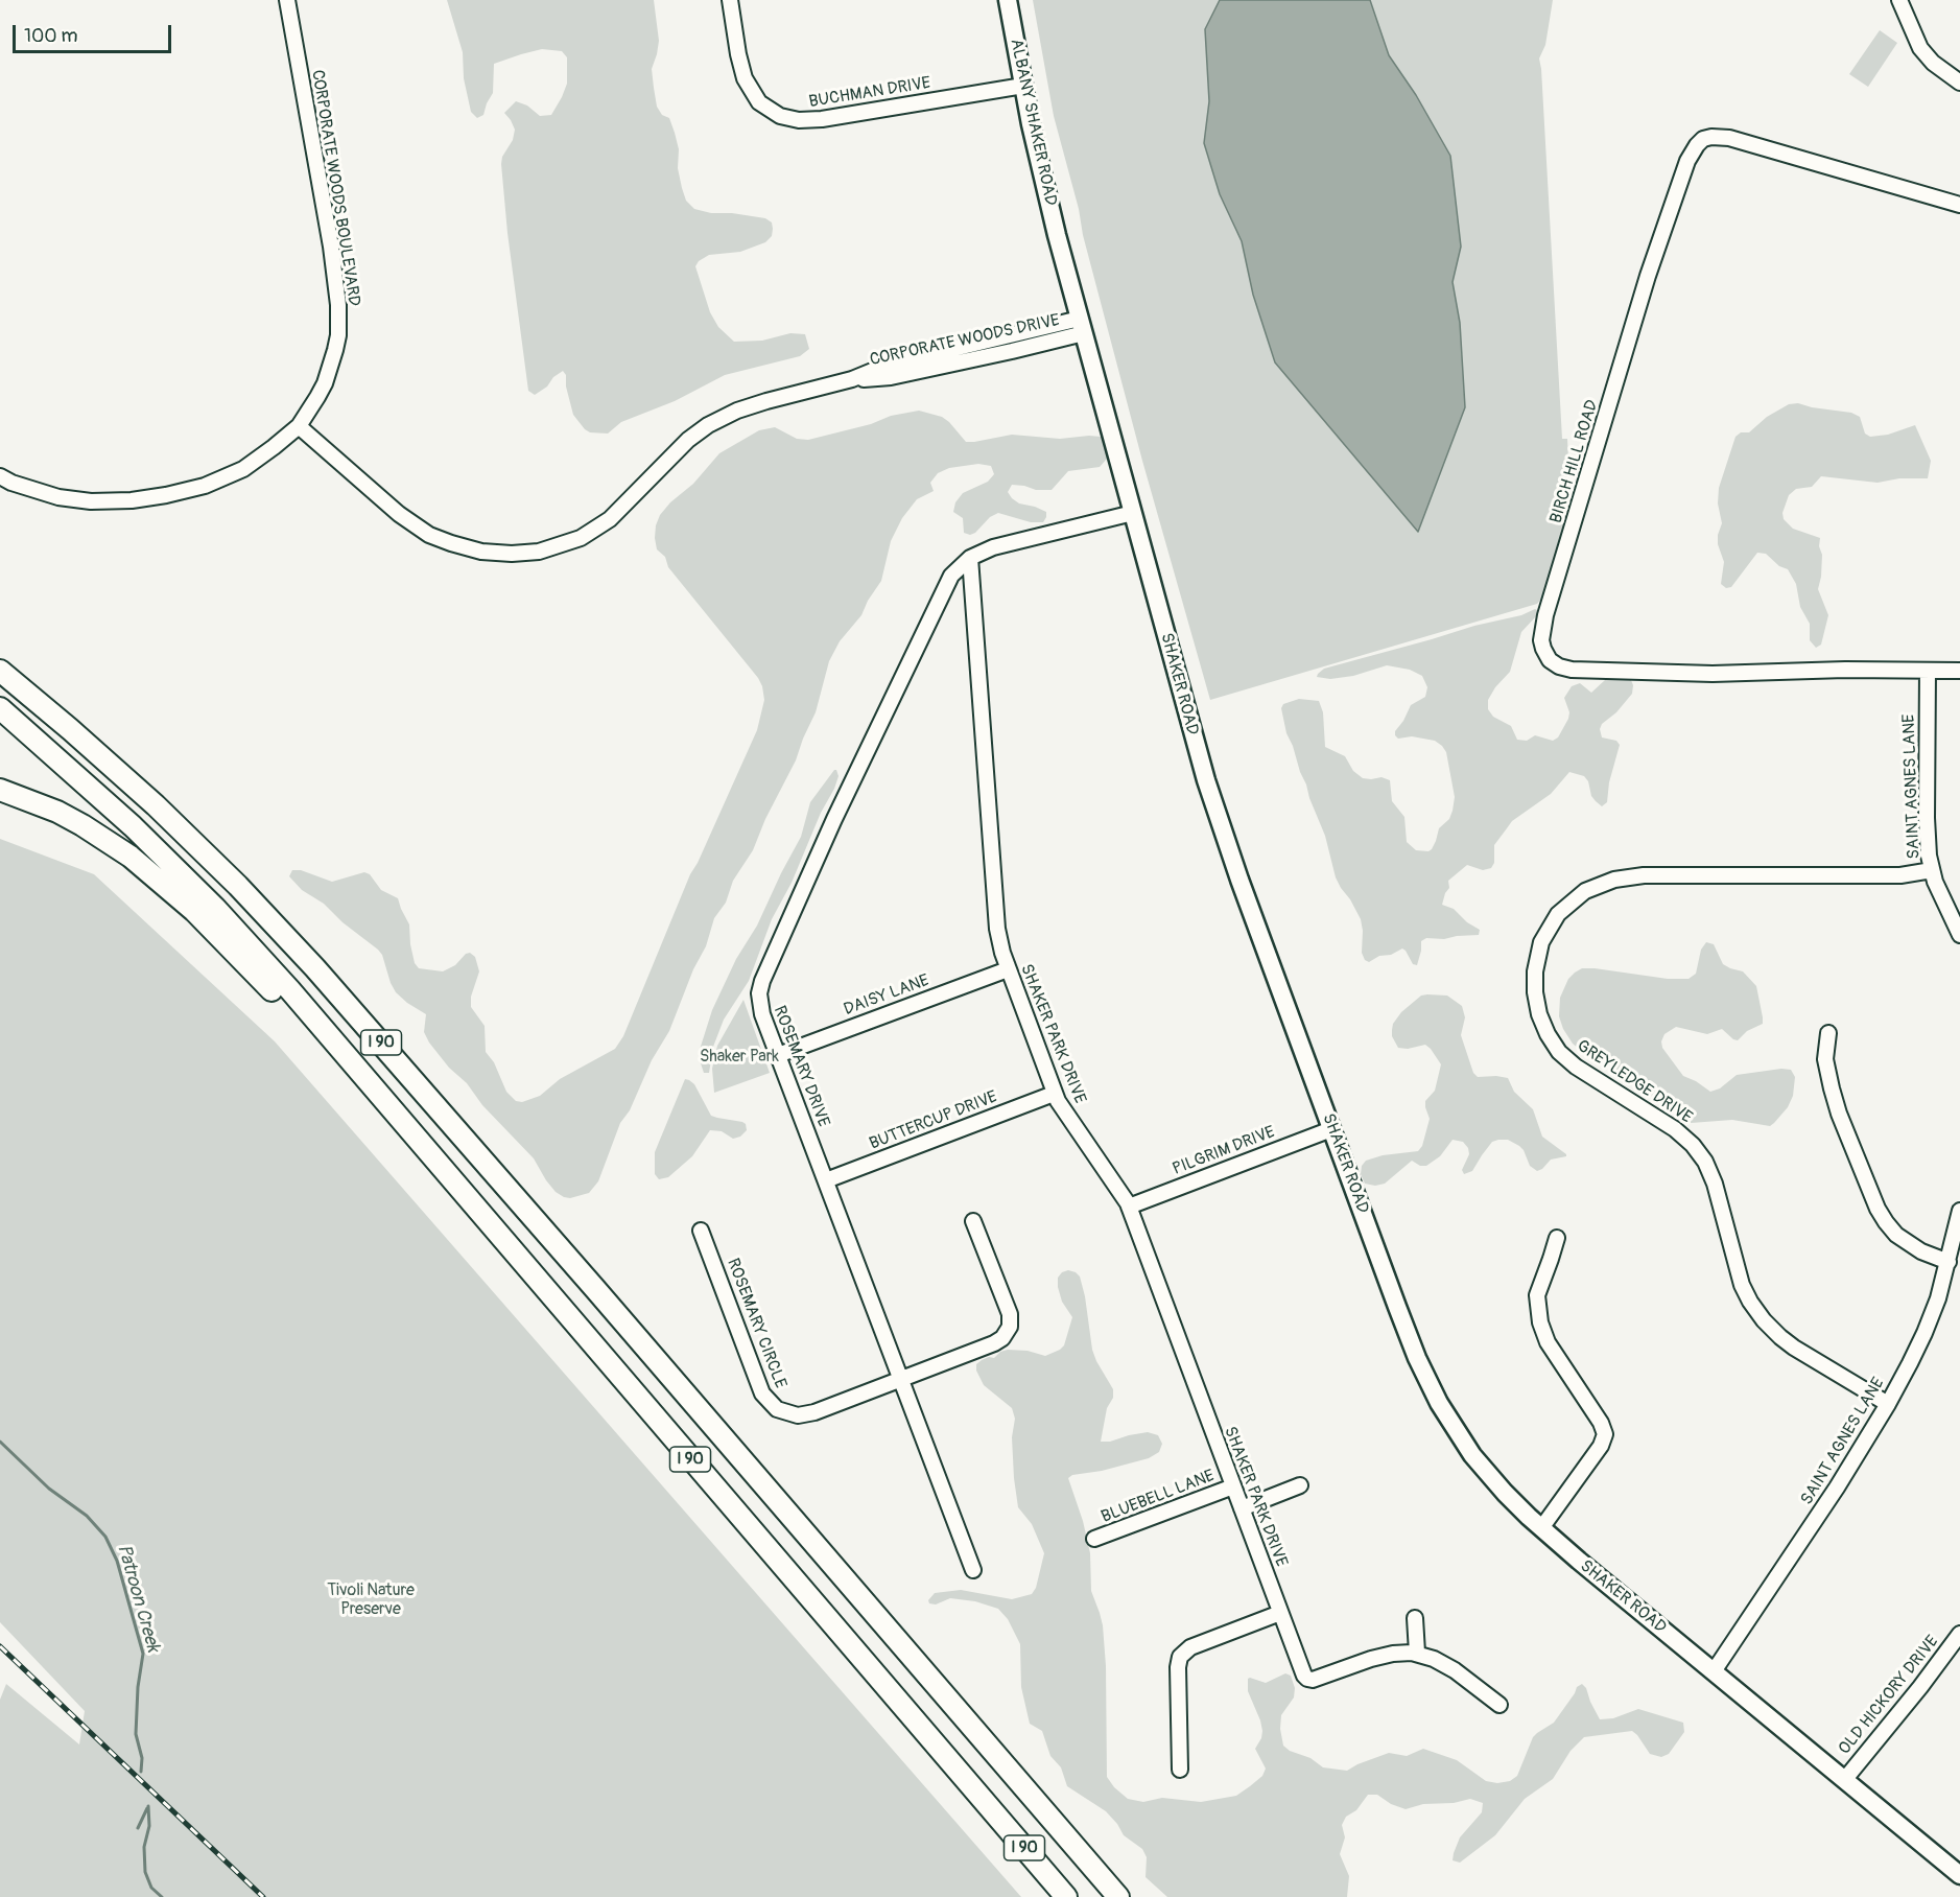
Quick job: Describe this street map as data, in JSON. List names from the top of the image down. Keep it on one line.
{"streets":{"highway":["I 90"],"main road":["ALBANY SHAKER ROAD","SHAKER ROAD"],"street":["BUCHMAN DRIVE","CORPORATE WOODS BOULEVARD","CORPORATE WOODS DRIVE","BIRCH HILL ROAD","SAINT AGNES LANE","DAISY LANE","SHAKER PARK DRIVE","ROSEMARY DRIVE","GREYLEDGE DRIVE","BUTTERCUP DRIVE","PILGRIM DRIVE","ROSEMARY CIRCLE","BLUEBELL LANE","OLD HICKORY DRIVE"]},"crossings":[["BUCHMAN DRIVE","ALBANY SHAKER ROAD"],["ALBANY SHAKER ROAD","SHAKER ROAD"],["CORPORATE WOODS BOULEVARD","CORPORATE WOODS DRIVE"],["CORPORATE WOODS DRIVE","SHAKER ROAD"],["BIRCH HILL ROAD","SAINT AGNES LANE"],["SHAKER ROAD","SAINT AGNES LANE"],["SHAKER ROAD","PILGRIM DRIVE"],["SHAKER ROAD","OLD HICKORY DRIVE"],["SAINT AGNES LANE","GREYLEDGE DRIVE"],["DAISY LANE","SHAKER PARK DRIVE"],["DAISY LANE","ROSEMARY DRIVE"],["SHAKER PARK DRIVE","ROSEMARY DRIVE"],["SHAKER PARK DRIVE","BUTTERCUP DRIVE"],["SHAKER PARK DRIVE","PILGRIM DRIVE"],["SHAKER PARK DRIVE","BLUEBELL LANE"],["ROSEMARY DRIVE","BUTTERCUP DRIVE"],["ROSEMARY DRIVE","ROSEMARY CIRCLE"]],"water":["Patroon Creek"],"parks":["Shaker Park","Tivoli Nature Preserve"],"scale_bar":"100 m"}
